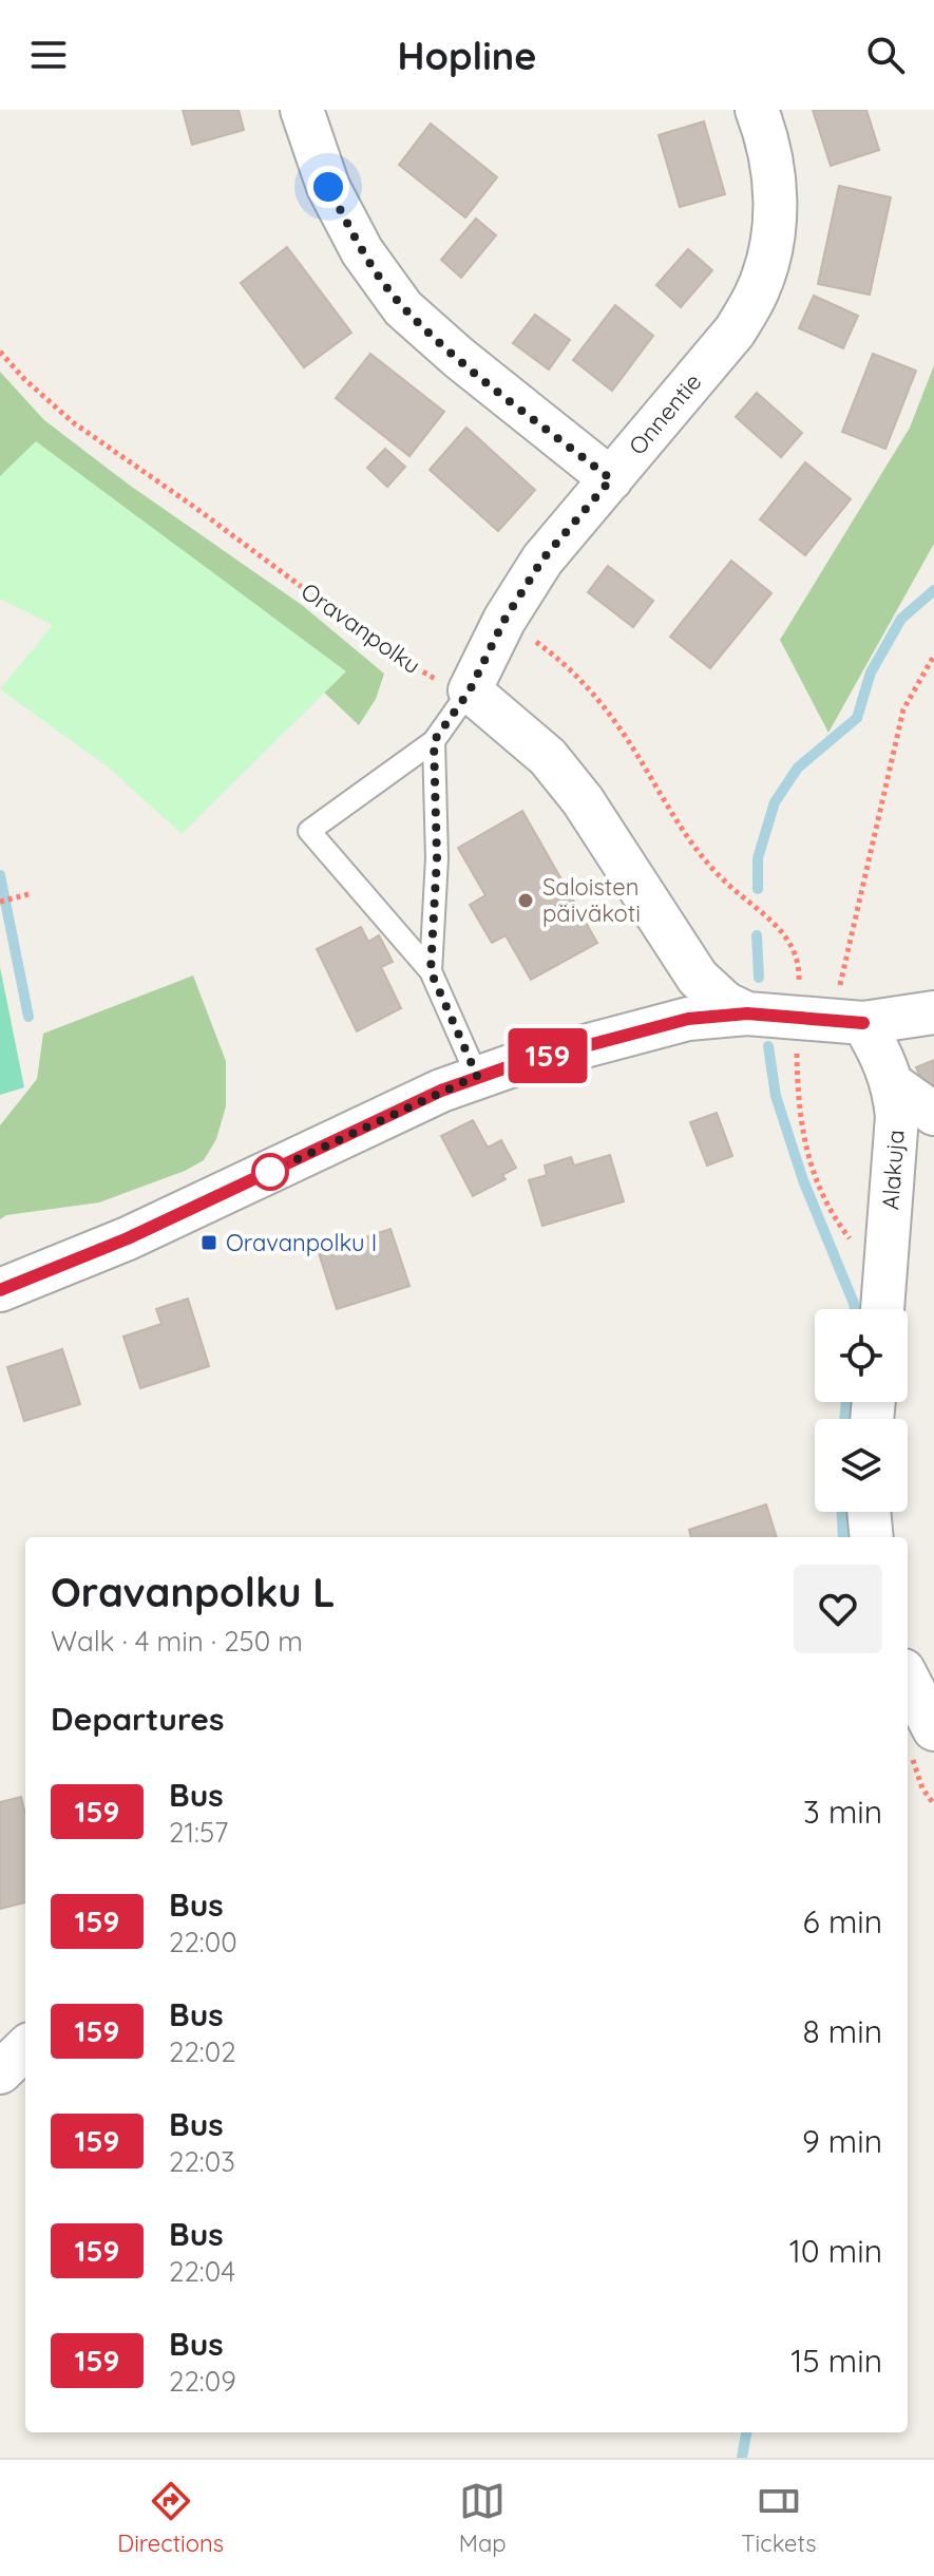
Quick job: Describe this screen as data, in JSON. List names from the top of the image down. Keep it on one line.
{"streets":{"street":["Onnentie","Alakuja"],"path":["Oravanpolku"]},"crossings":[["Onnentie","Oravanpolku"]],"places":{"other":["Saloisten päiväkoti"],"transit":["Oravanpolku I"]},"lines":["bus line 159"],"page":{"header":"Hopline","on_map":"159","heading":[["Oravanpolku L","Walk · 4 min · 250 m"],"Departures"],"list":[{"mark":"159","name":"Bus","note":"21:57","value":"3 min"},{"mark":"159","name":"Bus","note":"22:00","value":"6 min"},{"mark":"159","name":"Bus","note":"22:02","value":"8 min"},{"mark":"159","name":"Bus","note":"22:03","value":"9 min"},{"mark":"159","name":"Bus","note":"22:04","value":"10 min"},{"mark":"159","name":"Bus","note":"22:09","value":"15 min"}],"tabs":["Directions","Map","Tickets"]}}
